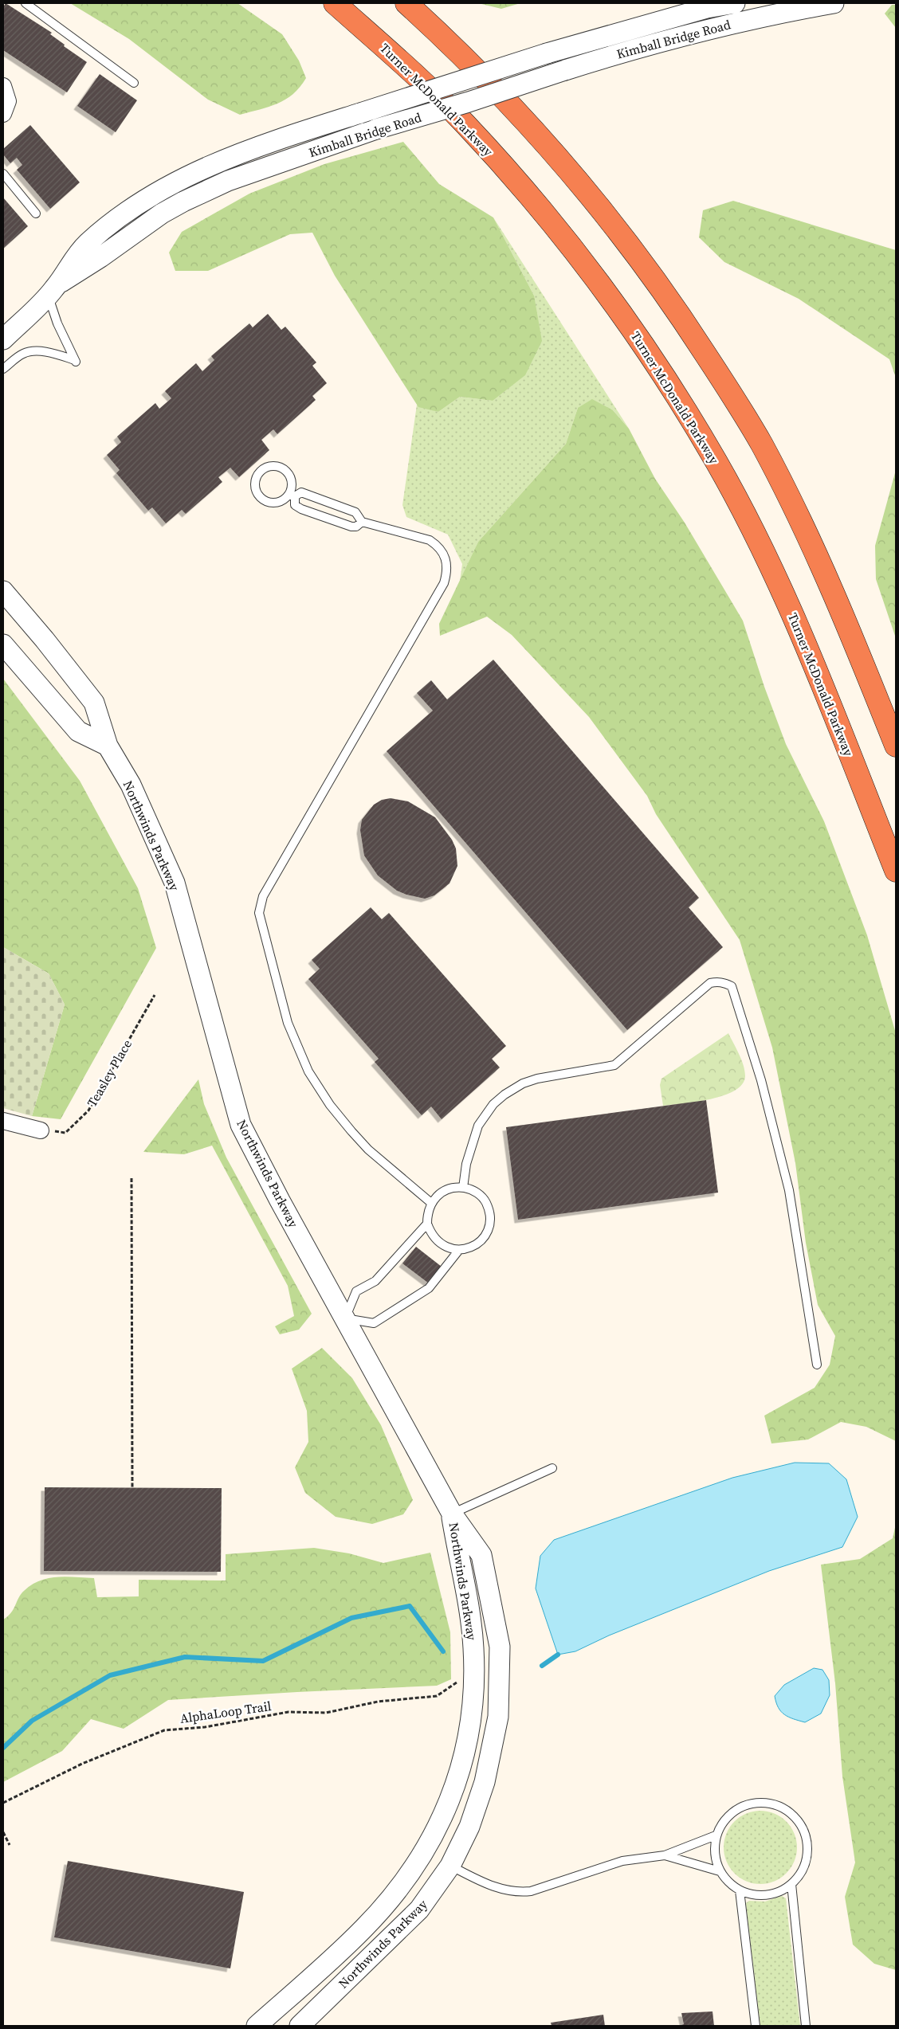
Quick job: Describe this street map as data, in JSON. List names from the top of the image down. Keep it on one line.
{"streets":{"highway":["Turner McDonald Parkway"],"street":["Kimball Bridge Road","Northwinds Parkway"],"path":["Teasley Place","AlphaLoop Trail"]}}
